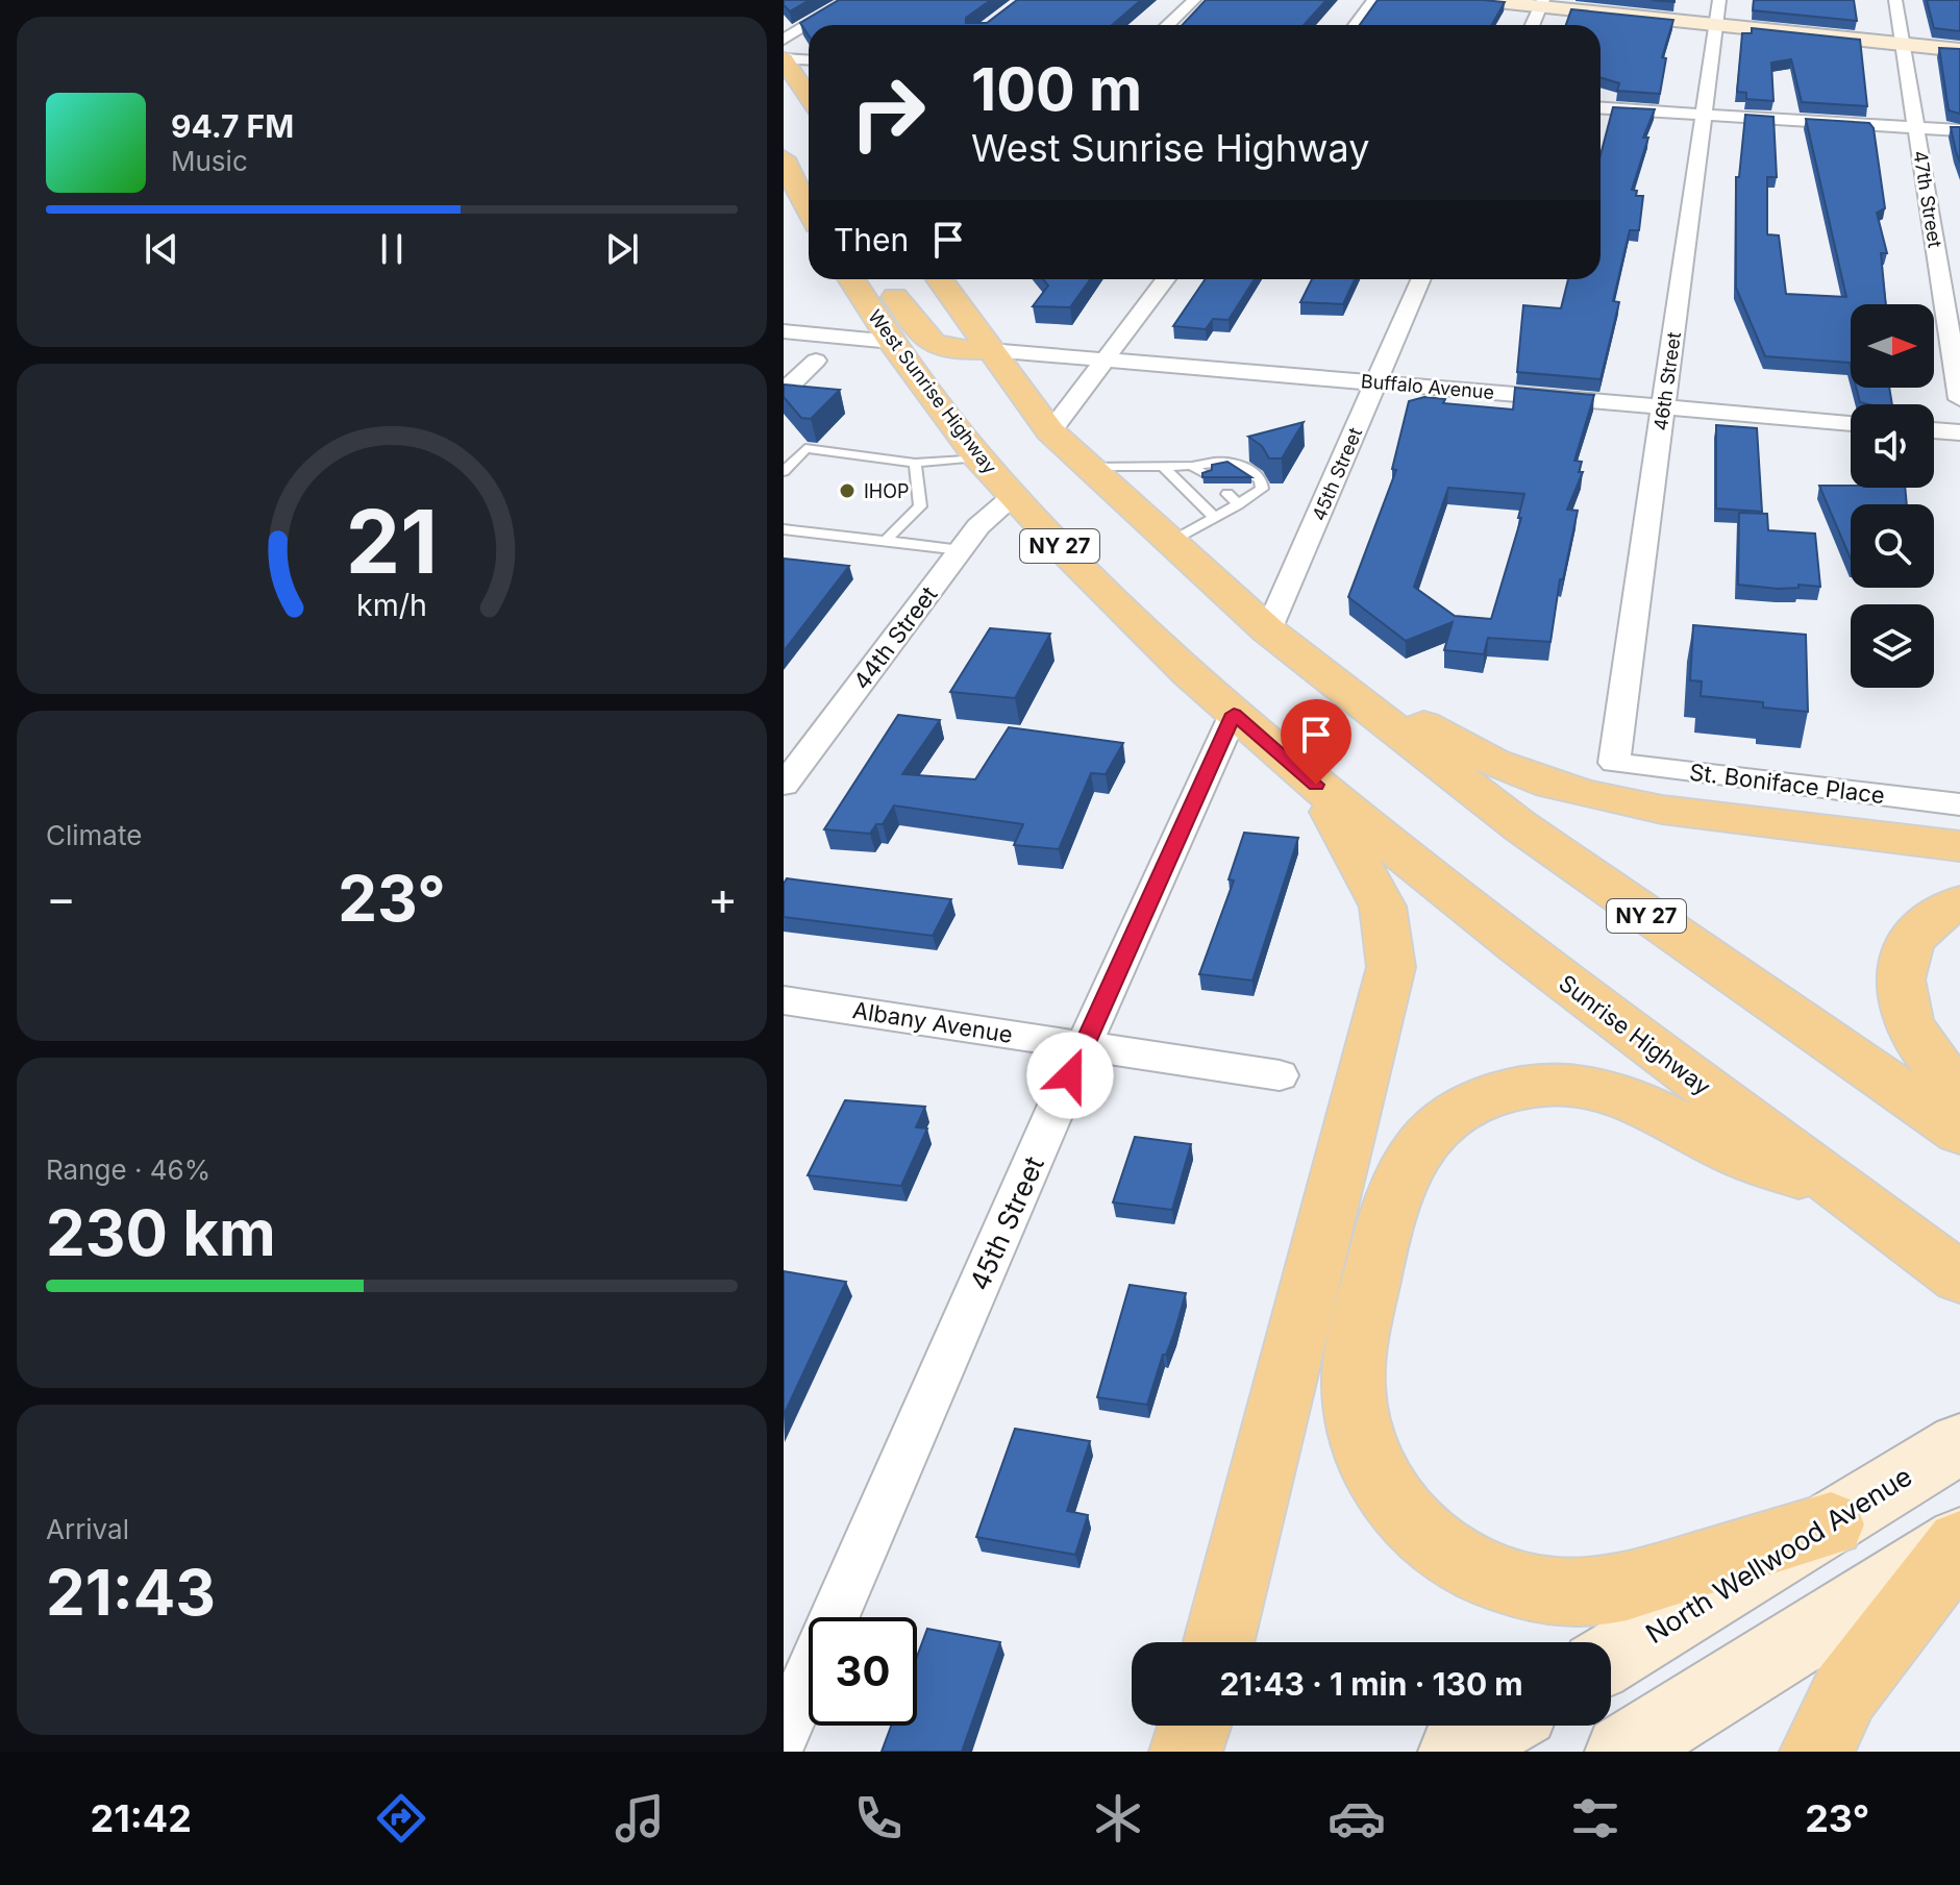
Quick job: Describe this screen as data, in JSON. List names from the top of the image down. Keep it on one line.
{"streets":{"highway":["West Sunrise Highway","NY 27","Sunrise Highway"],"main road":["North Wellwood Avenue"],"street":["47th Street","46th Street","Buffalo Avenue","45th Street","44th Street","St. Boniface Place","Albany Avenue"]},"crossings":[["46th Street","Buffalo Avenue"],["46th Street","St. Boniface Place"],["Buffalo Avenue","45th Street"],["Buffalo Avenue","NY 27"],["West Sunrise Highway","45th Street"],["West Sunrise Highway","44th Street"],["West Sunrise Highway","Sunrise Highway"],["45th Street","NY 27"],["45th Street","Albany Avenue"]],"places":["IHOP"],"north":"right","page":{"turn":["100 m","West Sunrise Highway"],"song":["94.7 FM","Music"],"then":"Then","tile":["Climate",["Range · 46%","230 km"],["Arrival","21:43"]],"heat":["−","23°","+"],"limit":"30","trip":"21:43 · 1 min · 130 m","tabs":["21:42","23°"],"gauge":["21","km/h"]}}
